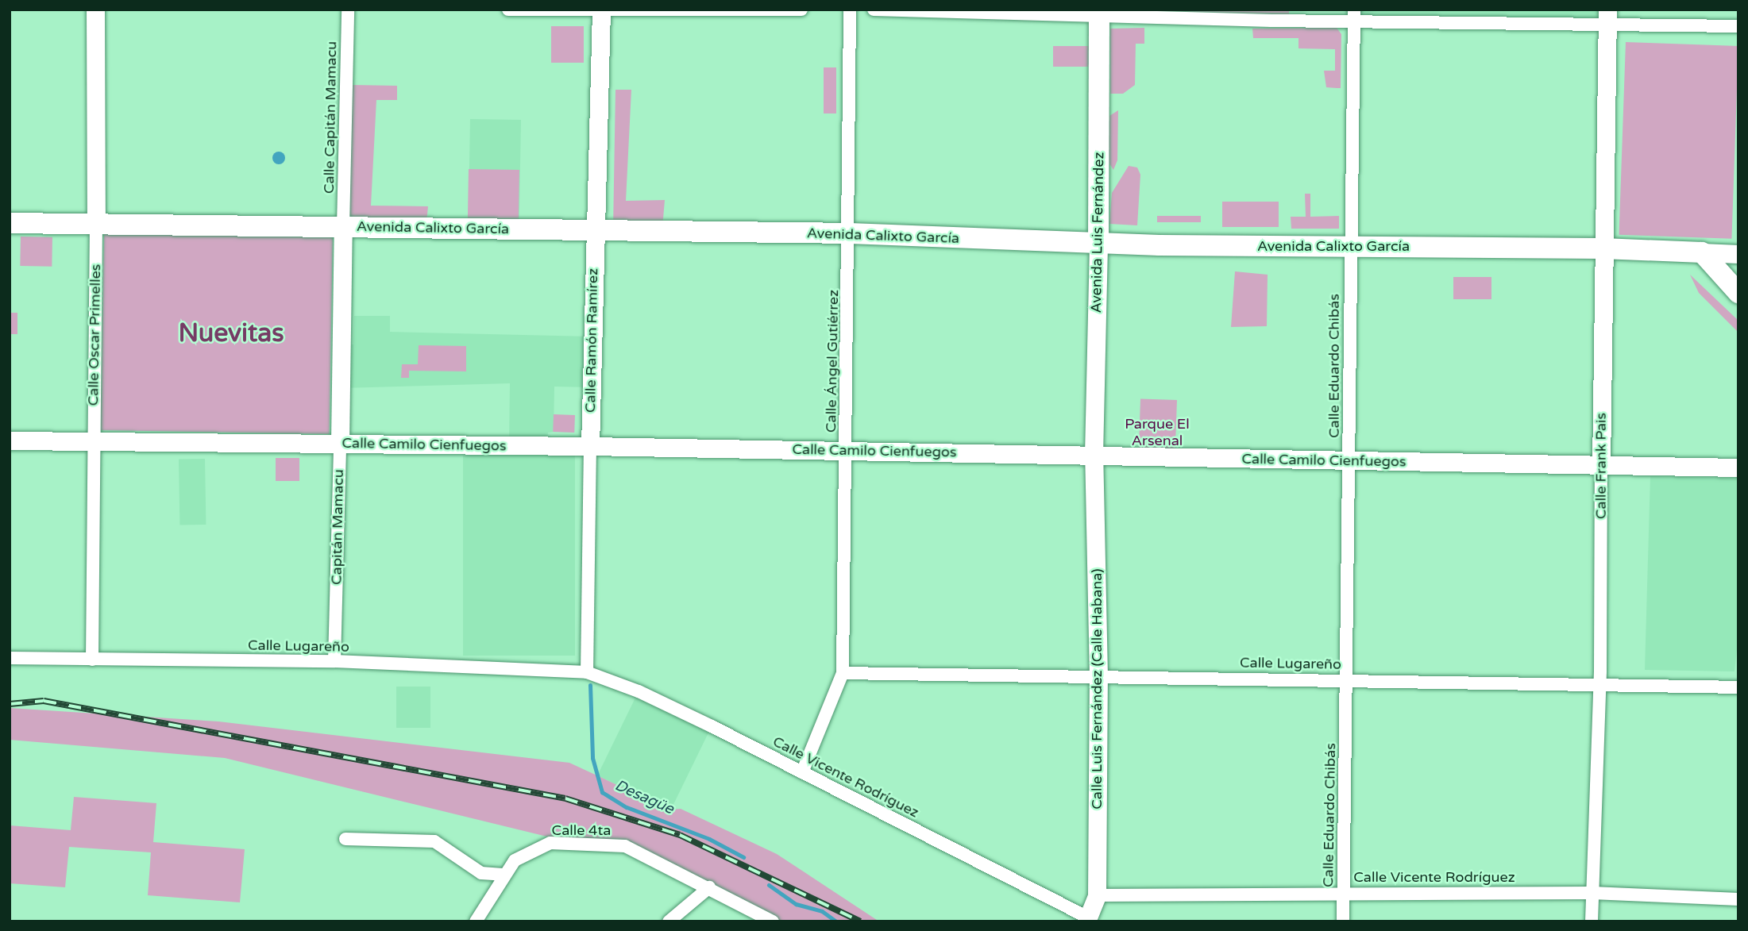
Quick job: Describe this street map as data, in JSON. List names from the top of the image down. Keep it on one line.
{"streets":{"main road":["Avenida Calixto García","Avenida Luis Fernández","Calle Oscar Primelles","Calle Ramón Ramírez","Calle Camilo Cienfuegos","Calle Frank Pais","Capitán Mamacu","Calle Luis Fernández (Calle Habana)"],"street":["Calle Capitán Mamacu","Calle Ángel Gutiérrez","Calle Eduardo Chibás","Calle Lugareño","Calle Vicente Rodríguez","Calle 4ta"]},"crossings":[["Calle Capitán Mamacu","Avenida Calixto García"],["Calle Capitán Mamacu","Capitán Mamacu"],["Avenida Calixto García","Avenida Luis Fernández"],["Avenida Calixto García","Calle Oscar Primelles"],["Avenida Calixto García","Calle Ramón Ramírez"],["Avenida Calixto García","Calle Ángel Gutiérrez"],["Avenida Calixto García","Calle Eduardo Chibás"],["Avenida Calixto García","Calle Frank Pais"],["Avenida Calixto García","Capitán Mamacu"],["Avenida Luis Fernández","Calle Camilo Cienfuegos"],["Avenida Luis Fernández","Calle Luis Fernández (Calle Habana)"],["Calle Oscar Primelles","Calle Camilo Cienfuegos"],["Calle Oscar Primelles","Calle Lugareño"],["Calle Ramón Ramírez","Calle Camilo Cienfuegos"],["Calle Ramón Ramírez","Calle Lugareño"],["Calle Ramón Ramírez","Calle Vicente Rodríguez"],["Calle Ángel Gutiérrez","Calle Camilo Cienfuegos"],["Calle Ángel Gutiérrez","Calle Lugareño"],["Calle Ángel Gutiérrez","Calle Vicente Rodríguez"],["Calle Eduardo Chibás","Calle Camilo Cienfuegos"],["Calle Eduardo Chibás","Calle Lugareño"],["Calle Eduardo Chibás","Calle Vicente Rodríguez"],["Calle Camilo Cienfuegos","Calle Frank Pais"],["Calle Camilo Cienfuegos","Capitán Mamacu"],["Calle Camilo Cienfuegos","Calle Luis Fernández (Calle Habana)"],["Calle Frank Pais","Calle Lugareño"],["Calle Frank Pais","Calle Vicente Rodríguez"],["Capitán Mamacu","Calle Lugareño"],["Calle Lugareño","Calle Luis Fernández (Calle Habana)"],["Calle Lugareño","Calle Vicente Rodríguez"],["Calle Luis Fernández (Calle Habana)","Calle Vicente Rodríguez"]],"districts":["Nuevitas"],"water":["Desagüe"],"parks":["Parque El Arsenal"]}
